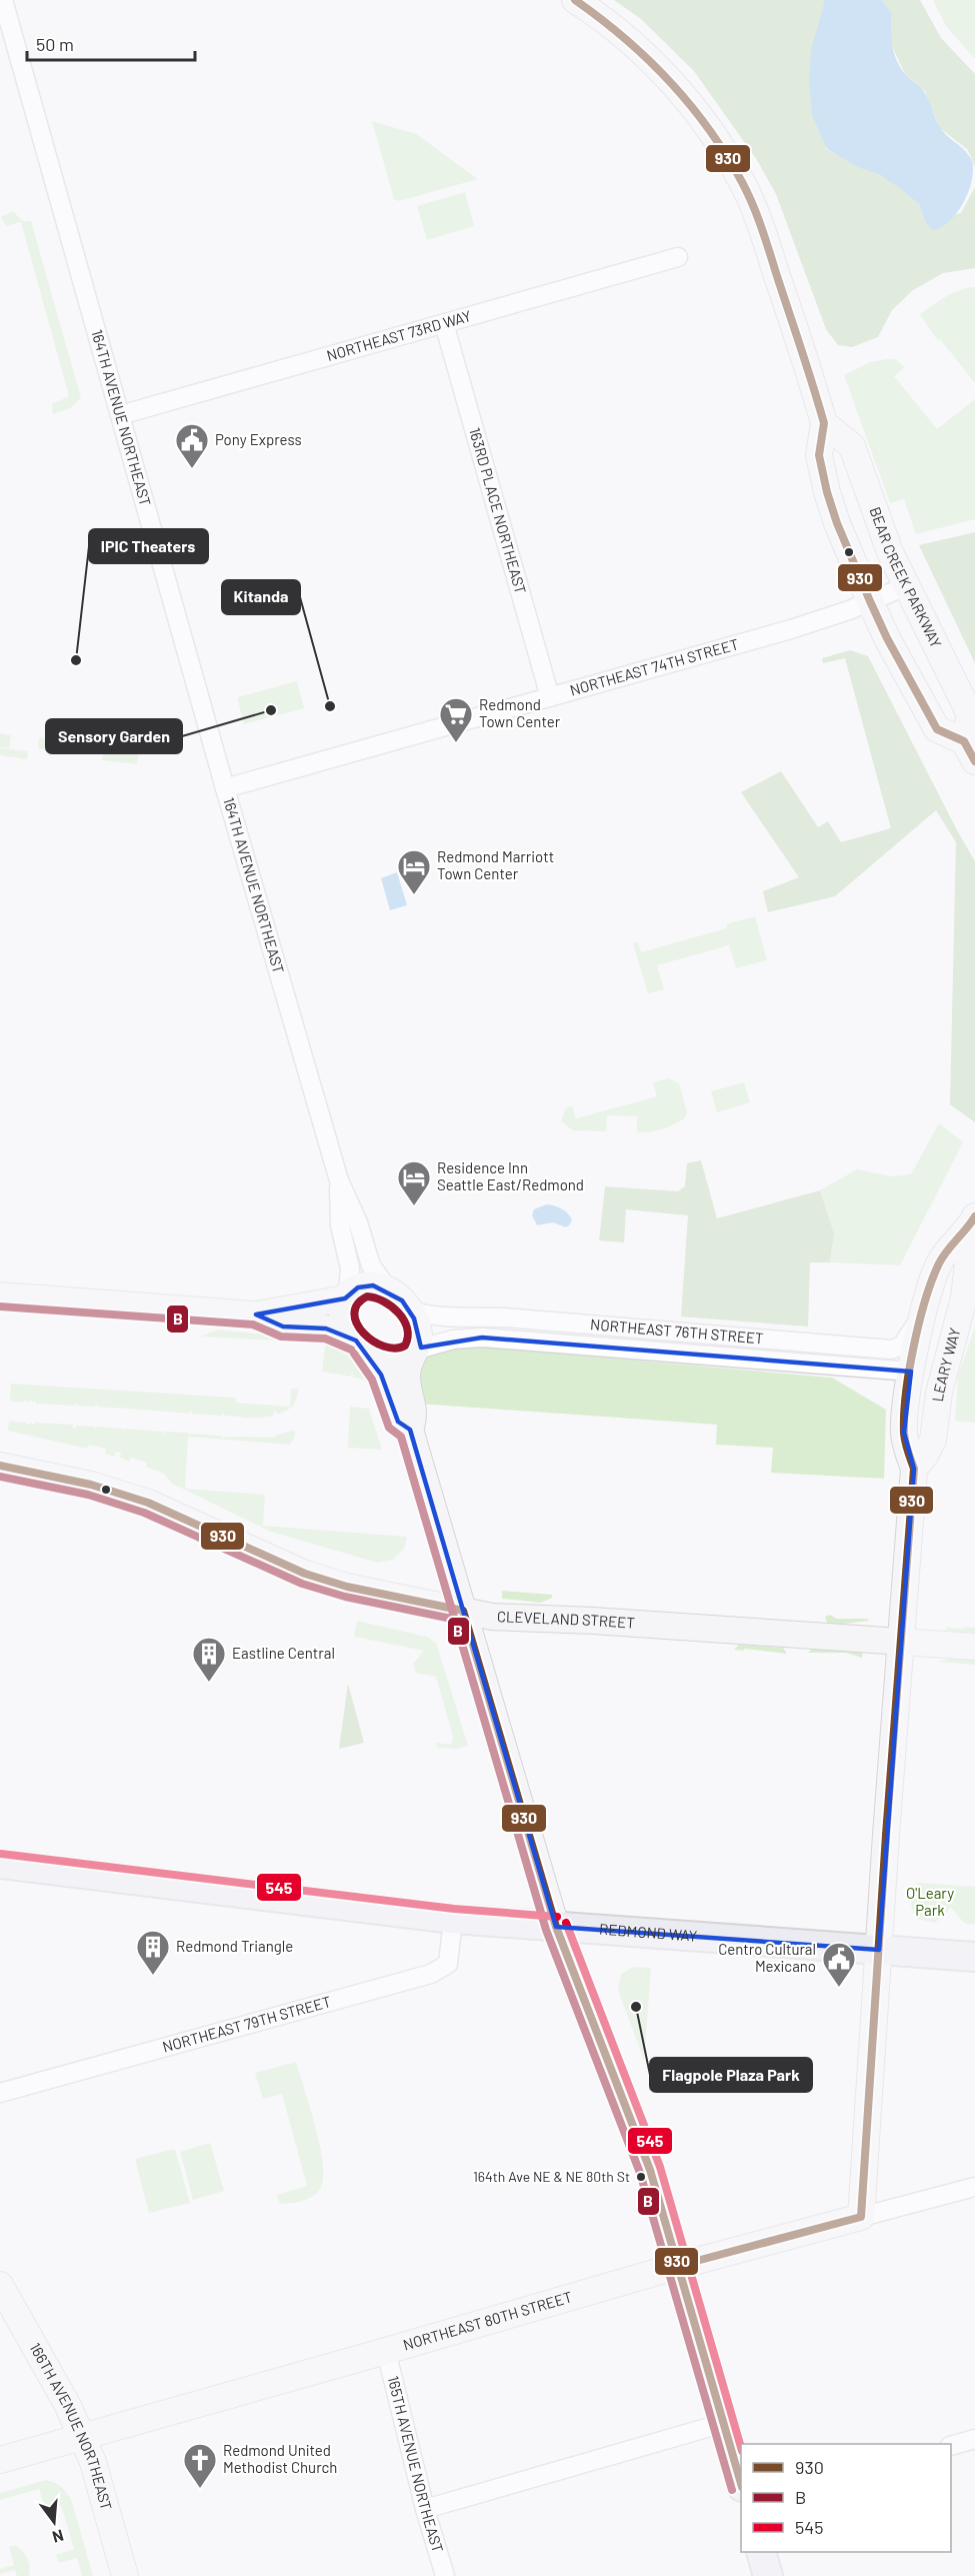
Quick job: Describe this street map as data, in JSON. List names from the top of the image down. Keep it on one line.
{"streets":{"main road":["REDMOND WAY"],"street":["NORTHEAST 73RD WAY","164TH AVENUE NORTHEAST","163RD PLACE NORTHEAST","BEAR CREEK PARKWAY","NORTHEAST 74TH STREET","NORTHEAST 76TH STREET","LEARY WAY","CLEVELAND STREET","NORTHEAST 79TH STREET","NORTHEAST 80TH STREET","166TH AVENUE NORTHEAST","165TH AVENUE NORTHEAST"]},"crossings":[["NORTHEAST 73RD WAY","164TH AVENUE NORTHEAST"],["NORTHEAST 73RD WAY","163RD PLACE NORTHEAST"],["164TH AVENUE NORTHEAST","NORTHEAST 74TH STREET"],["164TH AVENUE NORTHEAST","NORTHEAST 76TH STREET"],["163RD PLACE NORTHEAST","NORTHEAST 74TH STREET"],["BEAR CREEK PARKWAY","NORTHEAST 74TH STREET"],["NORTHEAST 76TH STREET","LEARY WAY"],["LEARY WAY","CLEVELAND STREET"],["LEARY WAY","REDMOND WAY"],["LEARY WAY","NORTHEAST 80TH STREET"],["REDMOND WAY","NORTHEAST 79TH STREET"],["NORTHEAST 80TH STREET","166TH AVENUE NORTHEAST"],["NORTHEAST 80TH STREET","165TH AVENUE NORTHEAST"]],"parks":["O'Leary Park"],"places":{"public building":["Pony Express","Centro Cultural Mexicano"],"other":["IPIC Theaters","Kitanda","Sensory Garden","Flagpole Plaza Park","164th Ave NE & NE 80th St"],"supermarket":["Redmond Town Center"],"hotel":["Redmond Marriott Town Center","Residence Inn Seattle East/Redmond"],"building":["Eastline Central","Redmond Triangle"],"church":["Redmond United Methodist Church"]},"lines":["transit line 930","transit line B","transit line 545"],"legend":["930","B","545"],"scale_bar":"50 m","north":"bottom"}
